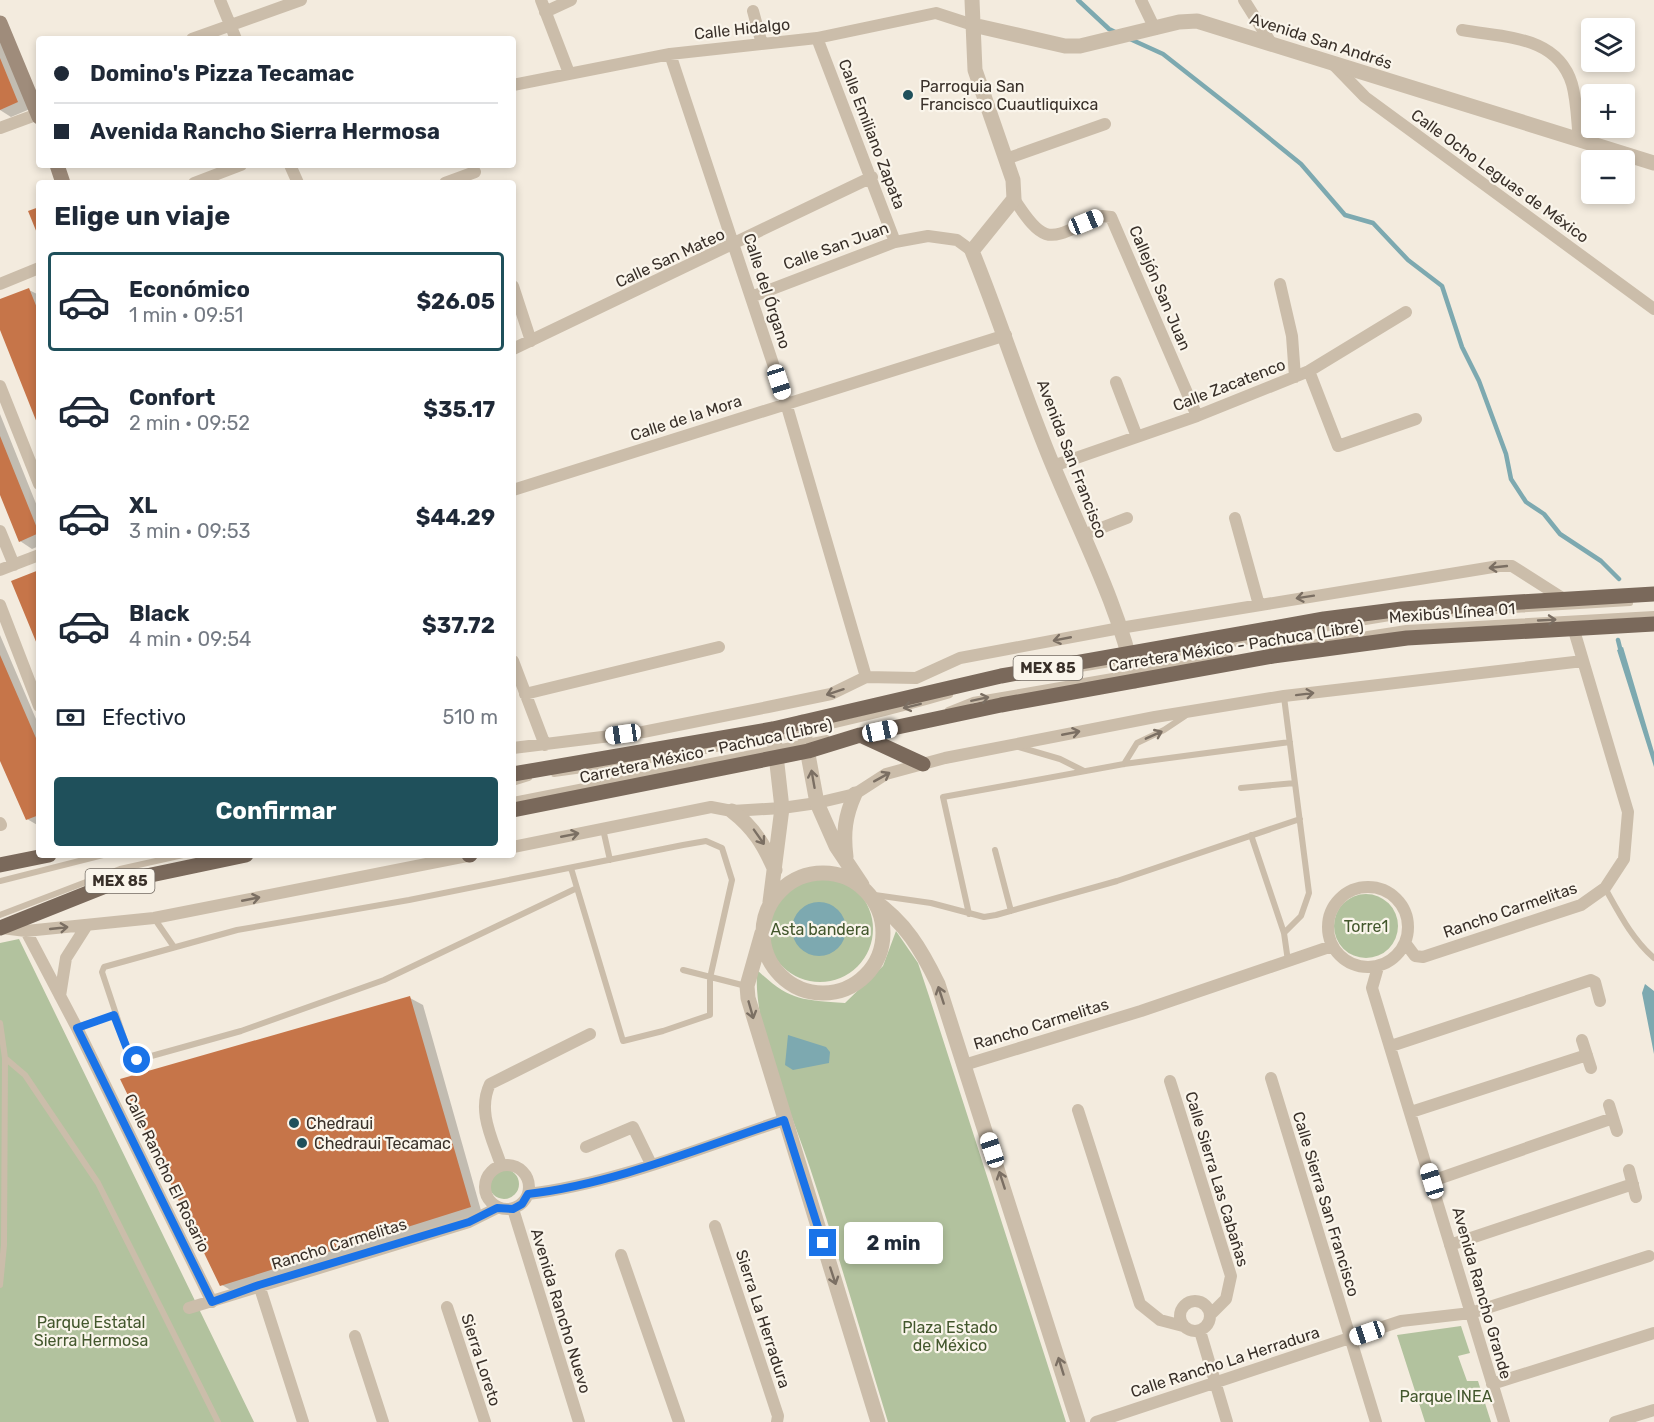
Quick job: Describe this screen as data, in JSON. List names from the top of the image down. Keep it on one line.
{"streets":{"main road":["Carretera México - Pachuca (Libre)","MEX 85"],"street":["Calle Hidalgo","Avenida San Andrés","Calle Emiliano Zapata","Calle Ocho Leguas de México","Calle San Juan","Calle San Mateo","Callejón San Juan","Calle del Órgano","Calle Zacatenco","Calle de la Mora","Avenida San Francisco","Rancho Carmelitas","Calle Rancho El Rosario","Calle Sierra Las Cabañas","Calle Sierra San Francisco","Avenida Rancho Grande","Avenida Rancho Nuevo","Sierra La Herradura","Sierra Loreto","Calle Rancho La Herradura"],"lane":["Mexibús Línea 01"]},"crossings":[["Calle Hidalgo","Avenida San Andrés"],["Calle Hidalgo","Calle Emiliano Zapata"],["Calle Hidalgo","Calle del Órgano"],["Avenida San Andrés","Calle Ocho Leguas de México"],["Calle Emiliano Zapata","Calle San Juan"],["Calle Emiliano Zapata","Calle San Mateo"],["Calle San Juan","Calle del Órgano"],["Calle San Juan","Avenida San Francisco"],["Calle San Mateo","Calle del Órgano"],["Callejón San Juan","Calle Zacatenco"],["Calle del Órgano","Calle de la Mora"],["Calle Zacatenco","Avenida San Francisco"],["Calle de la Mora","Avenida San Francisco"],["Avenida San Francisco","Mexibús Línea 01"],["Avenida San Francisco","Carretera México - Pachuca (Libre)"],["Mexibús Línea 01","Carretera México - Pachuca (Libre)"],["Carretera México - Pachuca (Libre)","Rancho Carmelitas"],["Rancho Carmelitas","Calle Rancho El Rosario"],["Rancho Carmelitas","Avenida Rancho Grande"],["Rancho Carmelitas","Avenida Rancho Nuevo"],["Calle Sierra San Francisco","Calle Rancho La Herradura"],["Avenida Rancho Grande","Calle Rancho La Herradura"]],"parks":["Torre1","Asta bandera","Parque Estatal Sierra Hermosa","Plaza Estado de México","Parque INEA"],"places":["Parroquia San Francisco Cuautliquixca","Chedraui","Chedraui Tecamac"],"page":{"map_buttons":["+","−"],"banner":["Domino's Pizza Tecamac","Avenida Rancho Sierra Hermosa"],"heading":"Elige un viaje","list":[{"name":"Económico","note":"1 min · 09:51","value":"$26.05"},{"name":"Confort","note":"2 min · 09:52","value":"$35.17"},{"name":"XL","note":"3 min · 09:53","value":"$44.29"},{"name":"Black","note":"4 min · 09:54","value":"$37.72"}],"pay":["Efectivo","510 m"],"buttons":"Confirmar","bubble":"2 min"}}
